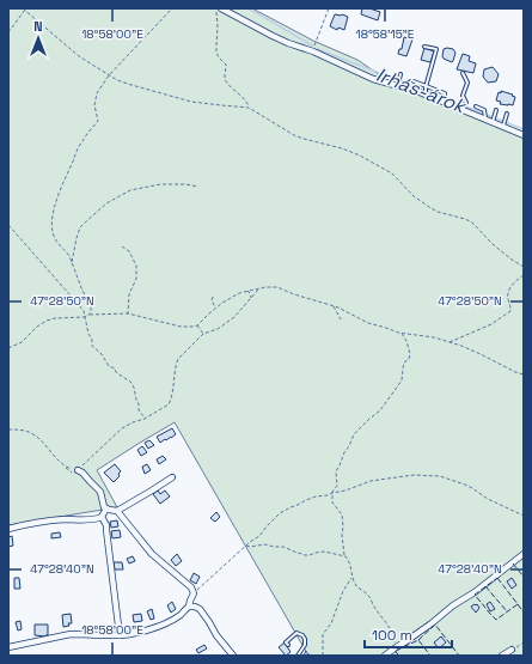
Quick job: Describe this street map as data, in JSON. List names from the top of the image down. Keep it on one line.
{"water":["Irhás-árok"],"scale_bar":"100 m","north":"top","coordinates":["18°58'00\"E","18°58'15\"E","47°28'50\"N","47°28'40\"N"]}
